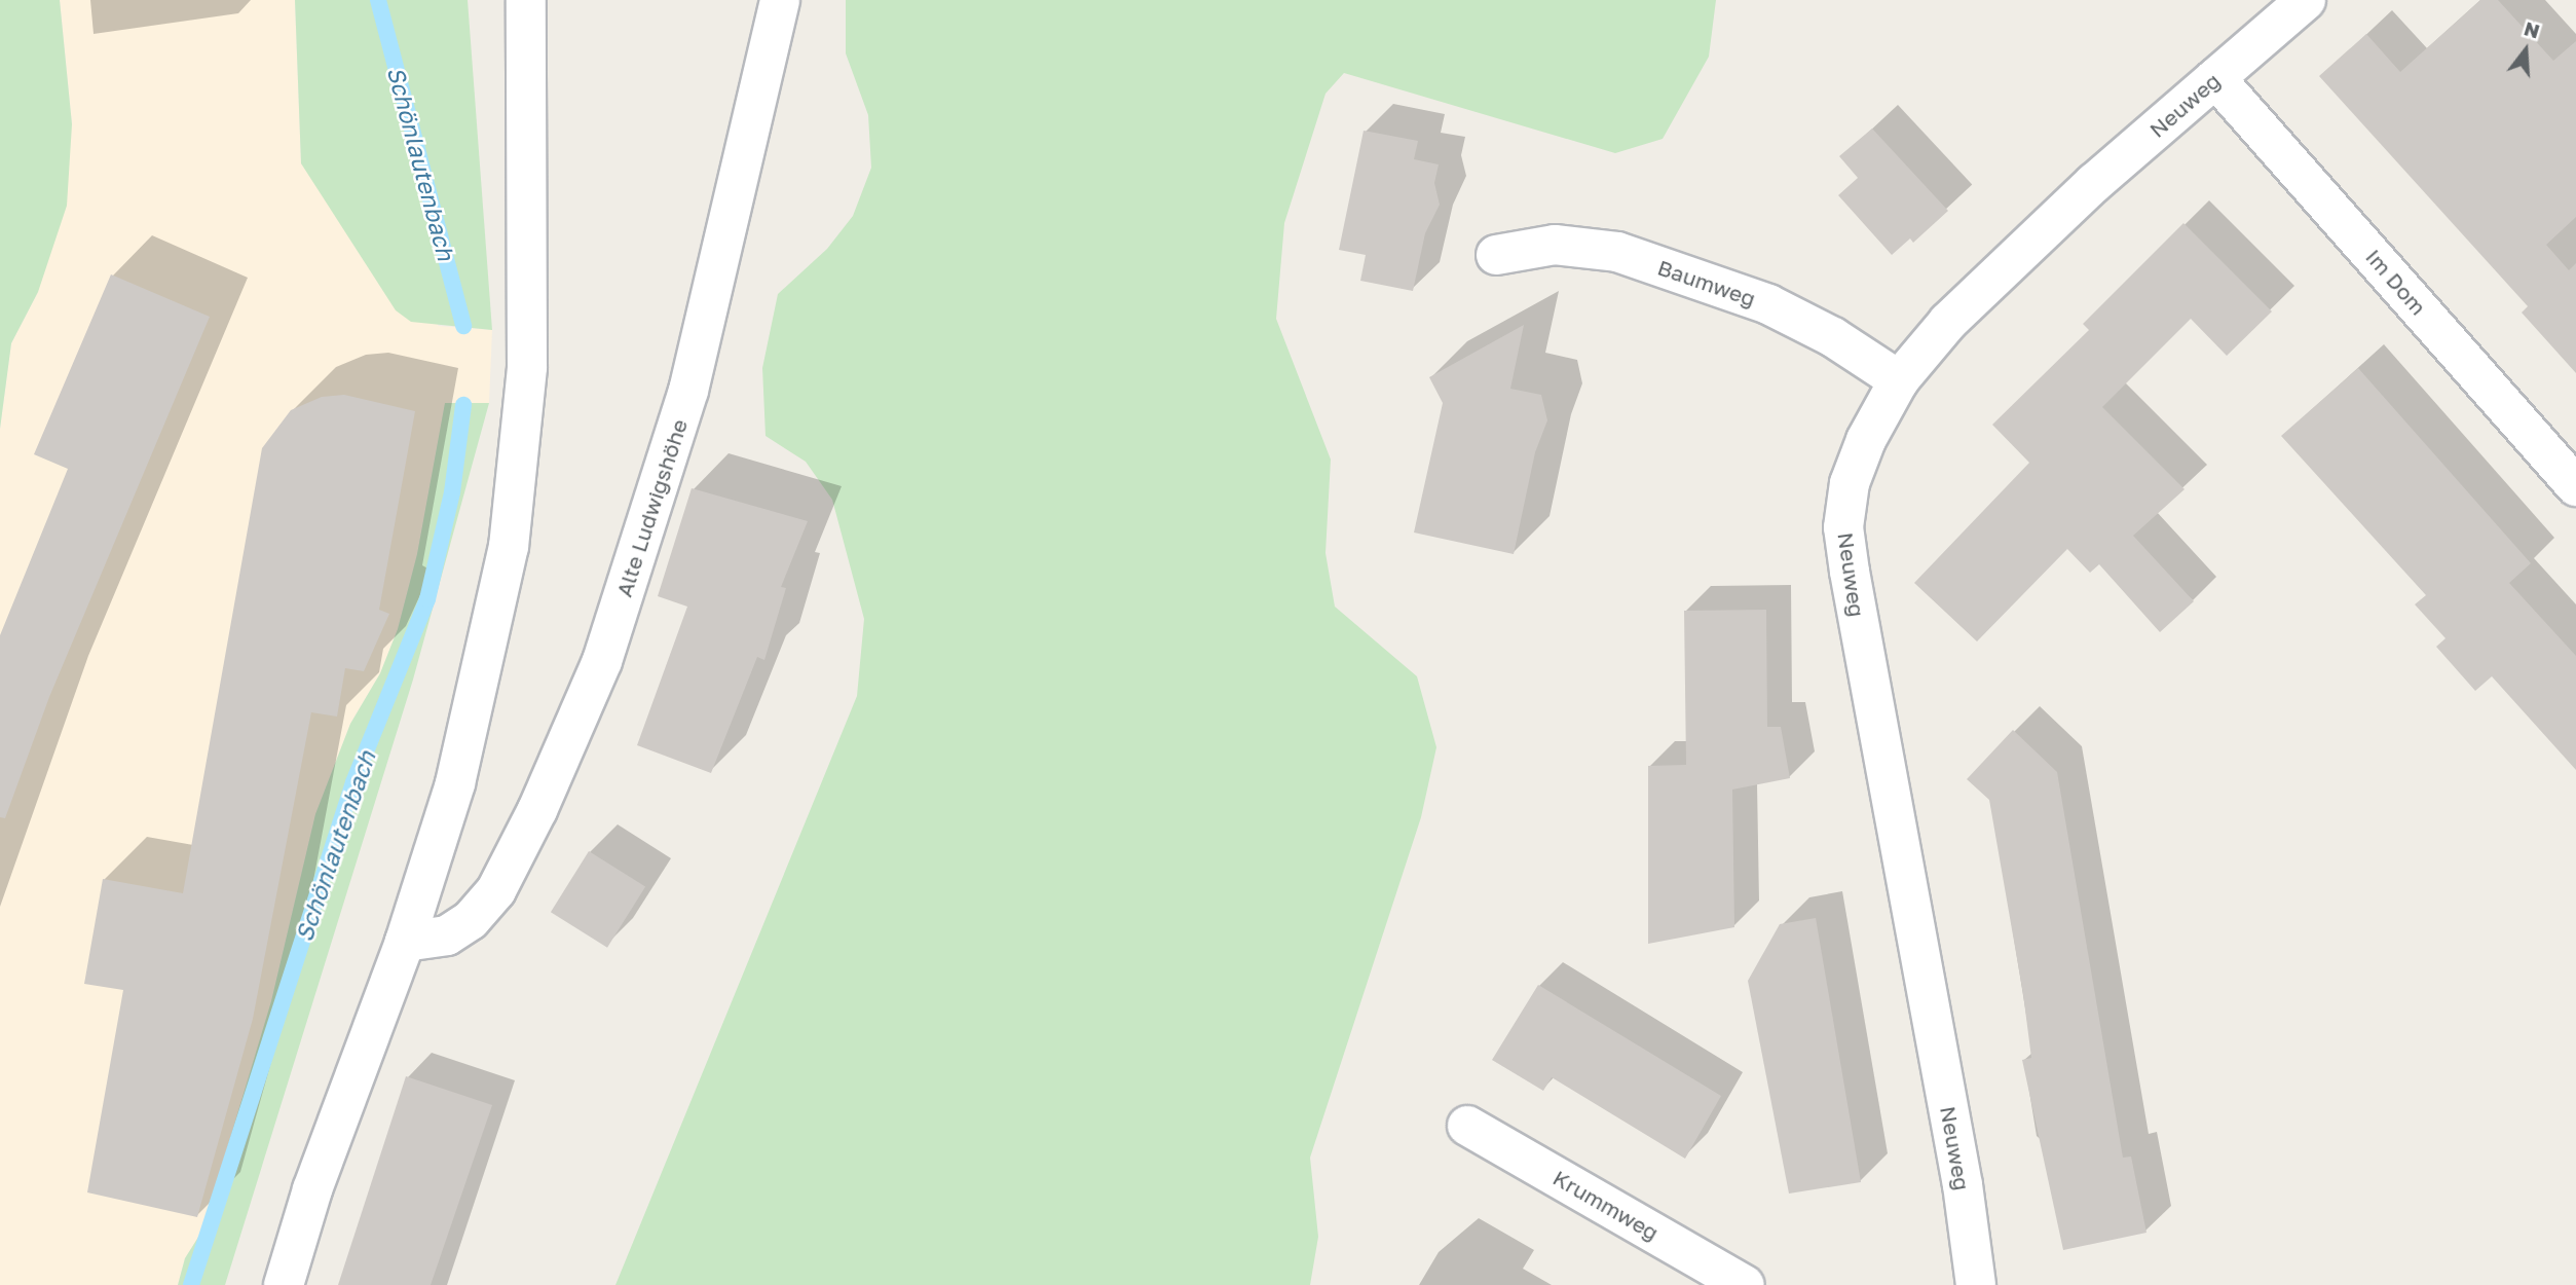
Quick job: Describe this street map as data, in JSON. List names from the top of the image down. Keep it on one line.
{"streets":{"street":["Neuweg","Im Dom","Baumweg","Alte Ludwigshöhe","Krummweg"]},"crossings":[["Neuweg","Im Dom"],["Neuweg","Baumweg"]],"water":["Schönlautenbach"],"north":"top"}
